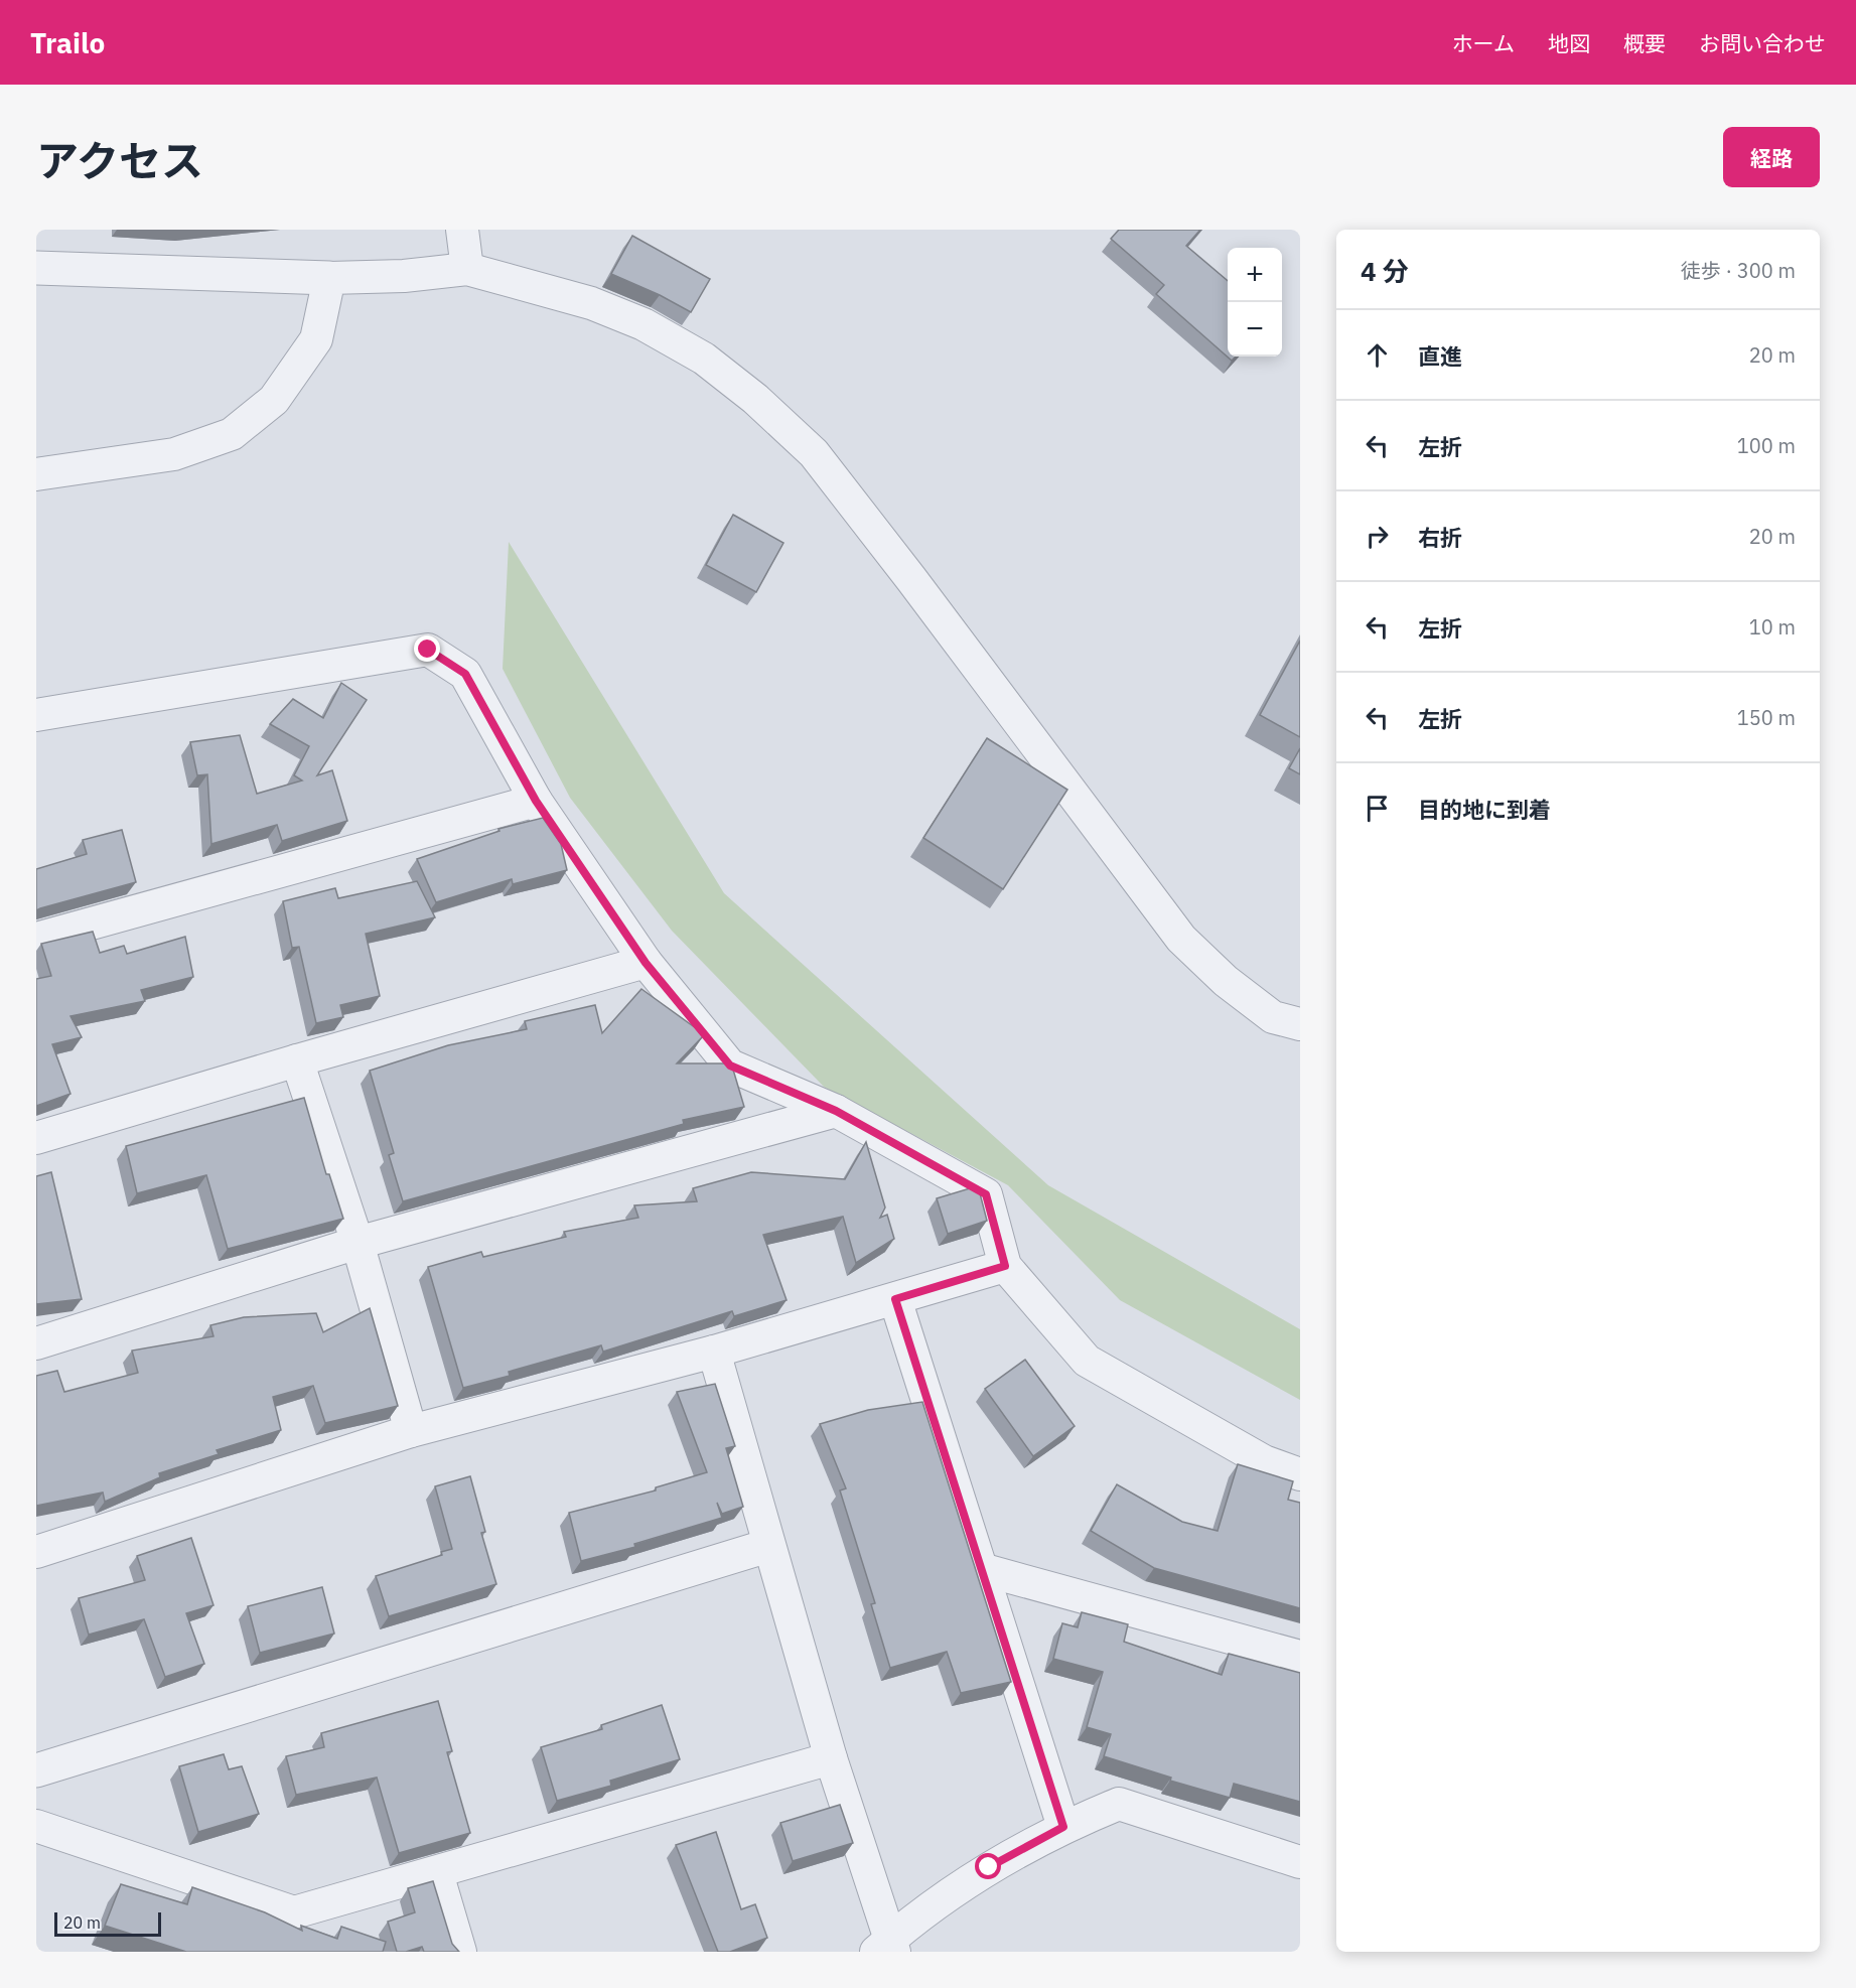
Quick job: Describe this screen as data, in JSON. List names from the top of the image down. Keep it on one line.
{"scale_bar":"20 m","page":{"header":"Trailo","nav":["ホーム","地図","概要","お問い合わせ"],"title":"アクセス","buttons":"経路","heading":["4 分","徒歩 · 300 m"],"map_buttons":["+","−"],"list":[["直進","20 m"],["左折","100 m"],["右折","20 m"],["左折","10 m"],["左折","150 m"],"目的地に到着"],"scale":"20 m"}}
